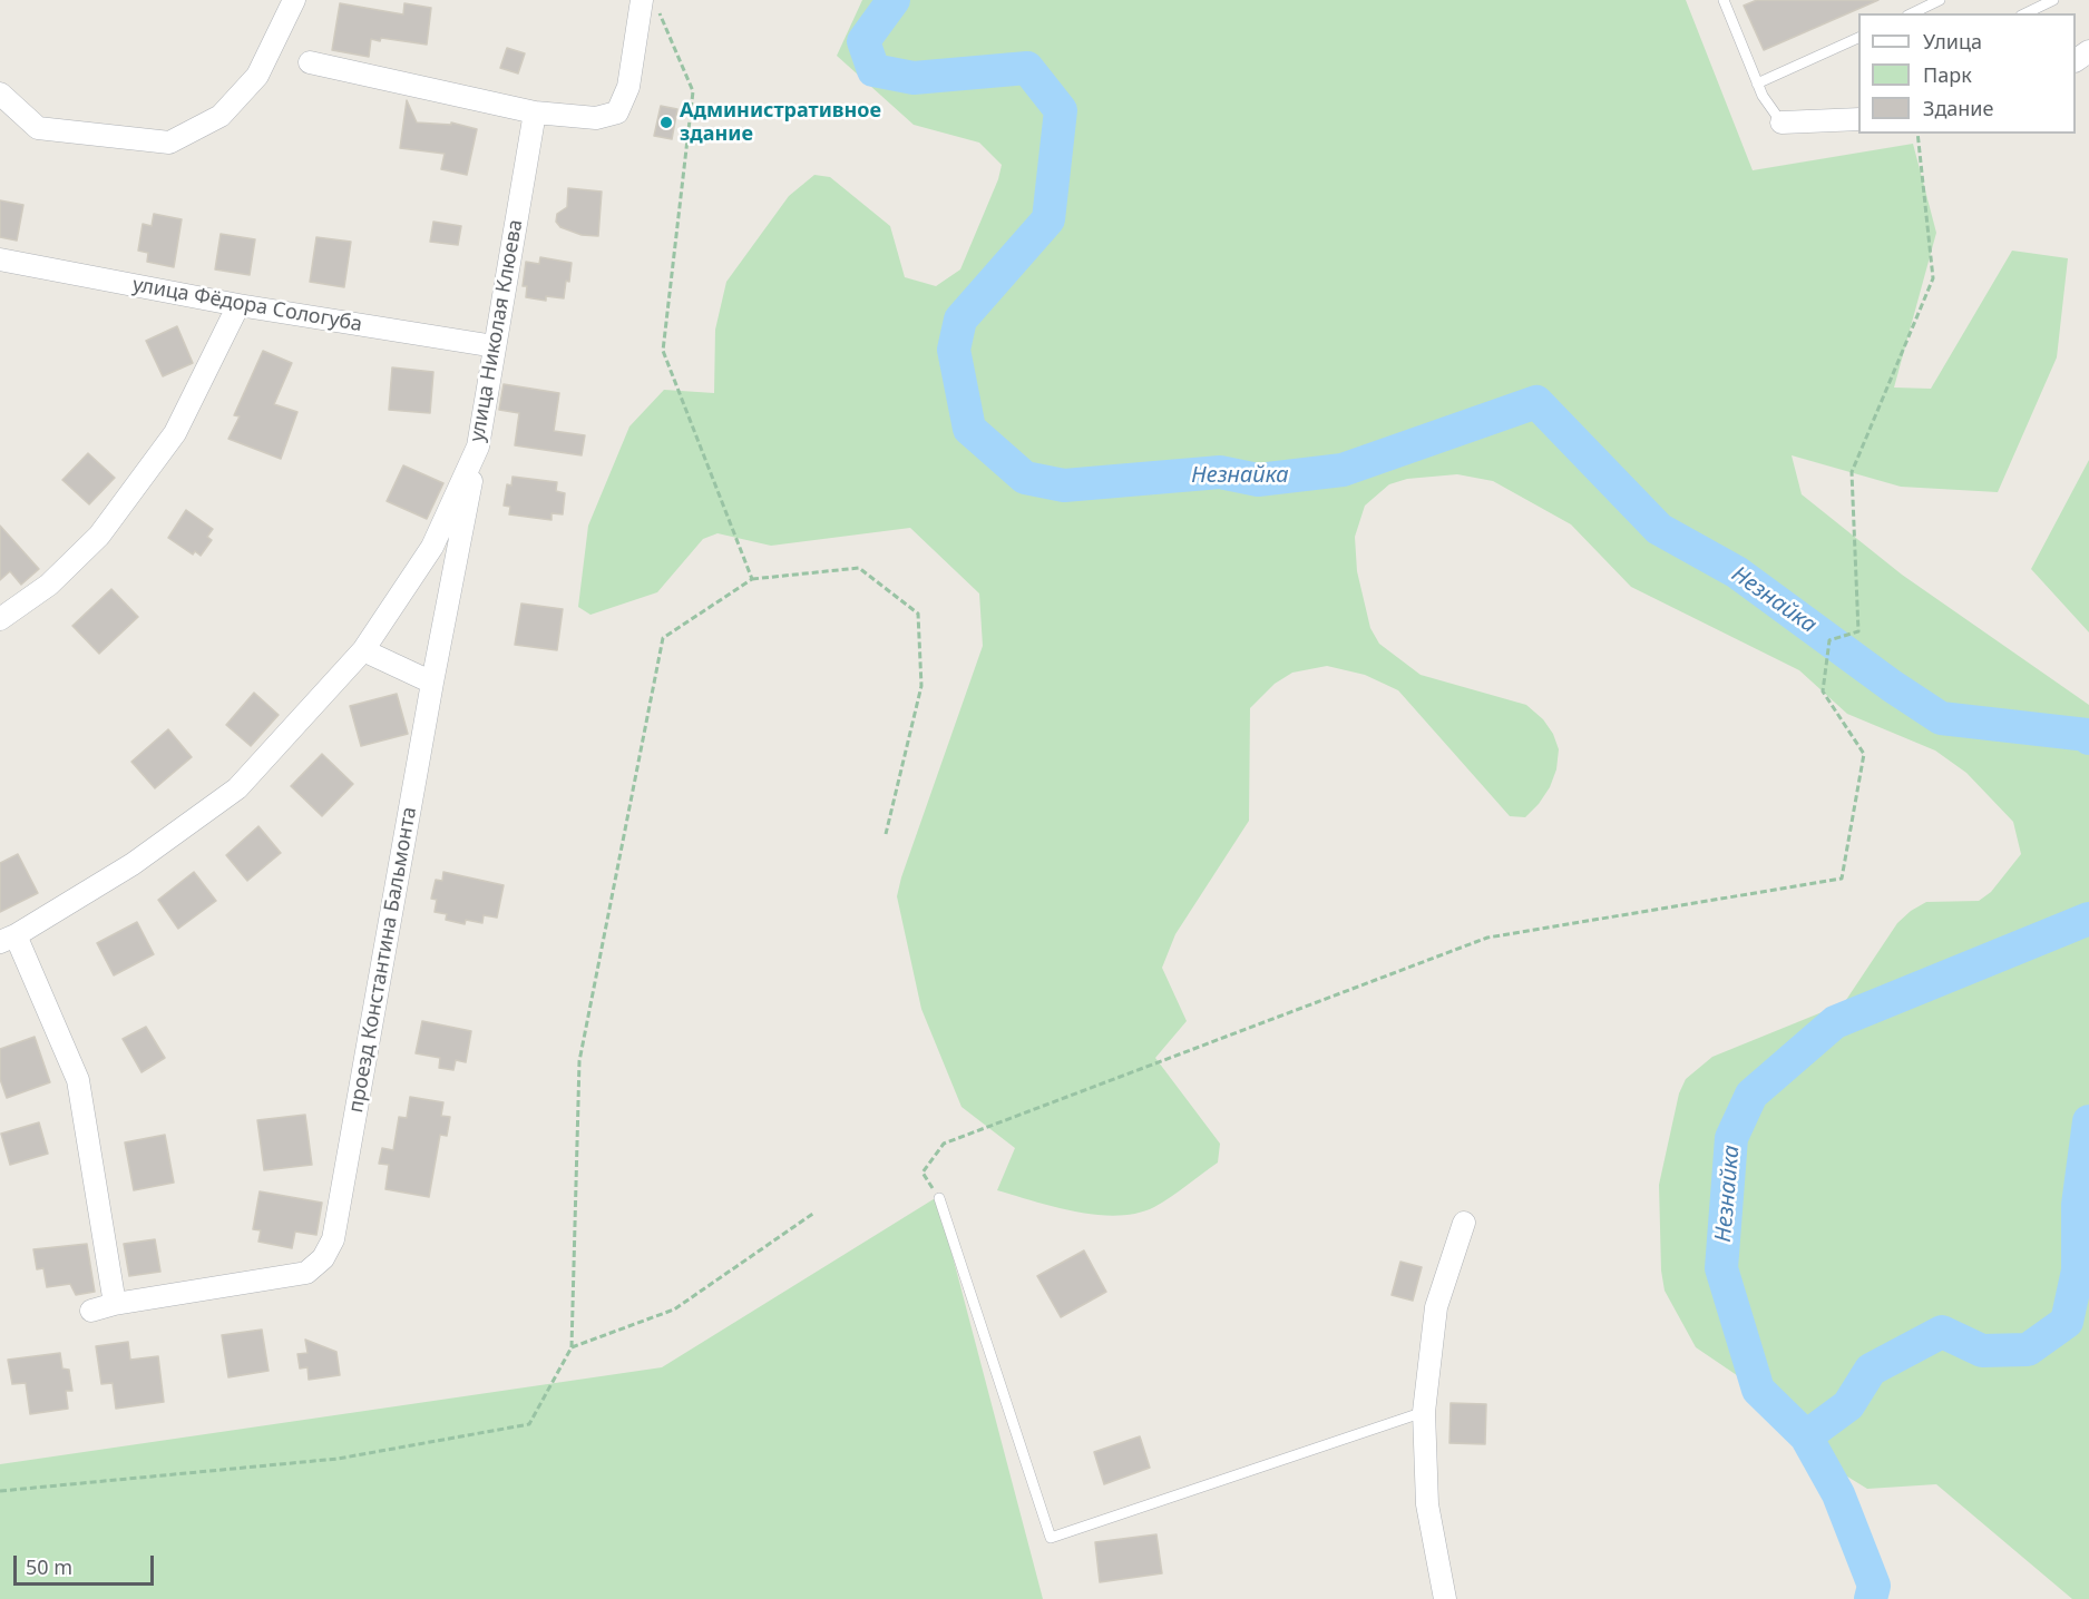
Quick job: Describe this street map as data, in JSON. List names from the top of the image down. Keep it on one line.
{"streets":{"street":["улица Фёдора Сологуба","улица Николая Клюева","проезд Константина Бальмонта"]},"crossings":[["улица Фёдора Сологуба","улица Николая Клюева"],["улица Николая Клюева","проезд Константина Бальмонта"]],"water":["Незнайка"],"places":["Административное здание"],"legend":["Улица","Парк","Здание"],"scale_bar":"50 m"}
